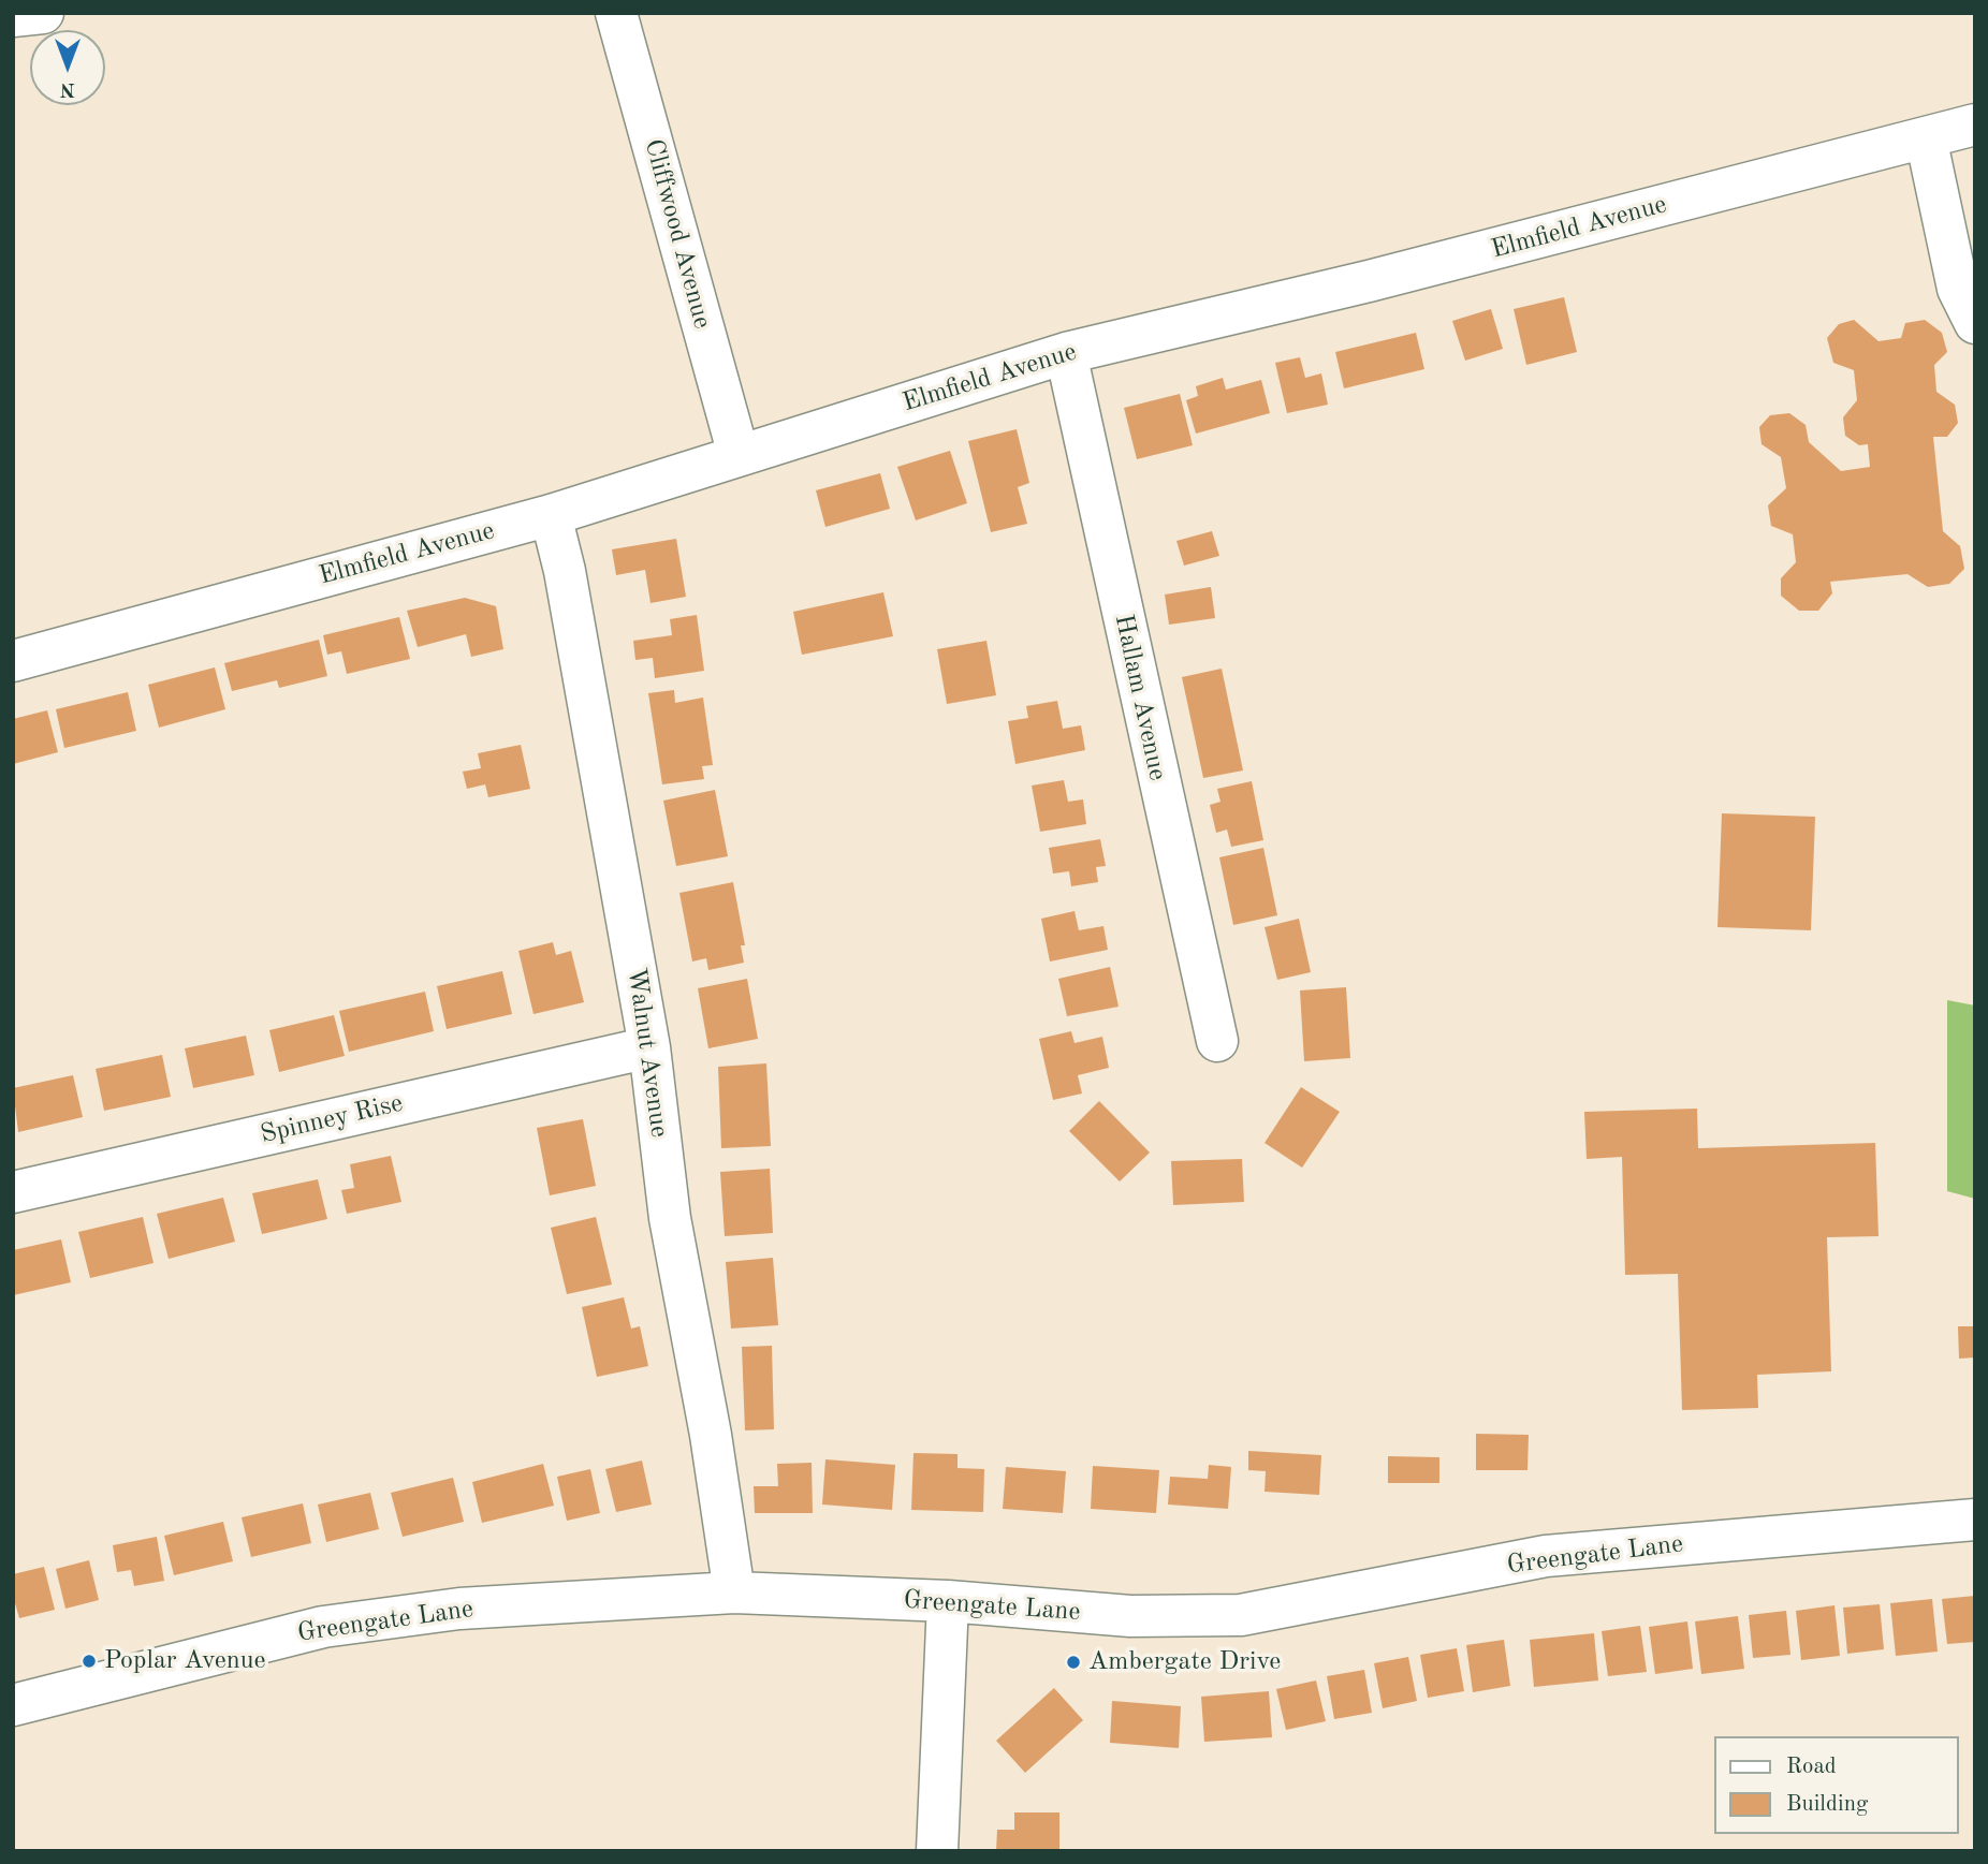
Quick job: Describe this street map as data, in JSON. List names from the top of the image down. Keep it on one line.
{"streets":{"street":["Elmfield Avenue","Cliffwood Avenue","Hallam Avenue","Walnut Avenue","Spinney Rise","Greengate Lane"]},"crossings":[["Elmfield Avenue","Cliffwood Avenue"],["Elmfield Avenue","Hallam Avenue"],["Elmfield Avenue","Walnut Avenue"],["Walnut Avenue","Spinney Rise"],["Walnut Avenue","Greengate Lane"]],"places":["Poplar Avenue","Ambergate Drive"],"legend":["Road","Building"],"north":"bottom"}
